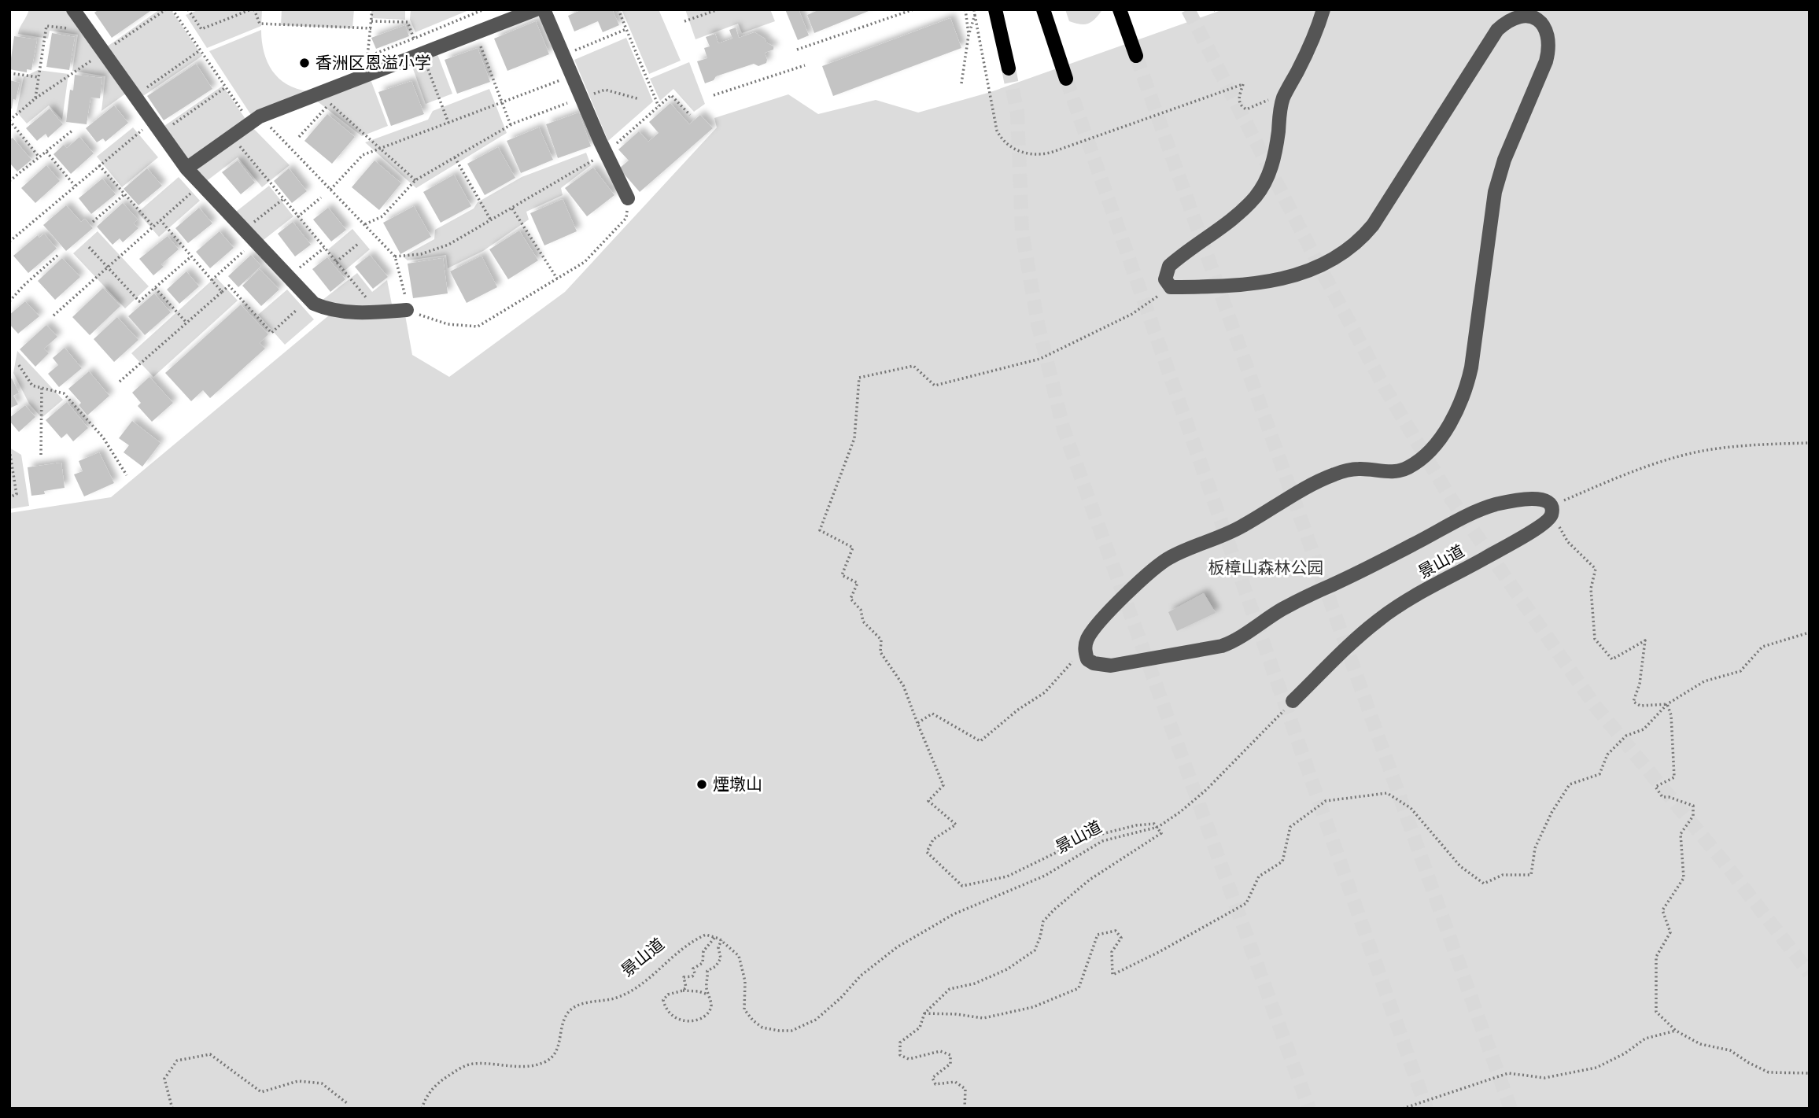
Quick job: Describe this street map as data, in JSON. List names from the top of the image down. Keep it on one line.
{"streets":{"street":["景山道"]},"parks":["板樟山森林公园"],"places":["香洲区恩溢小学","煙墩山"]}
